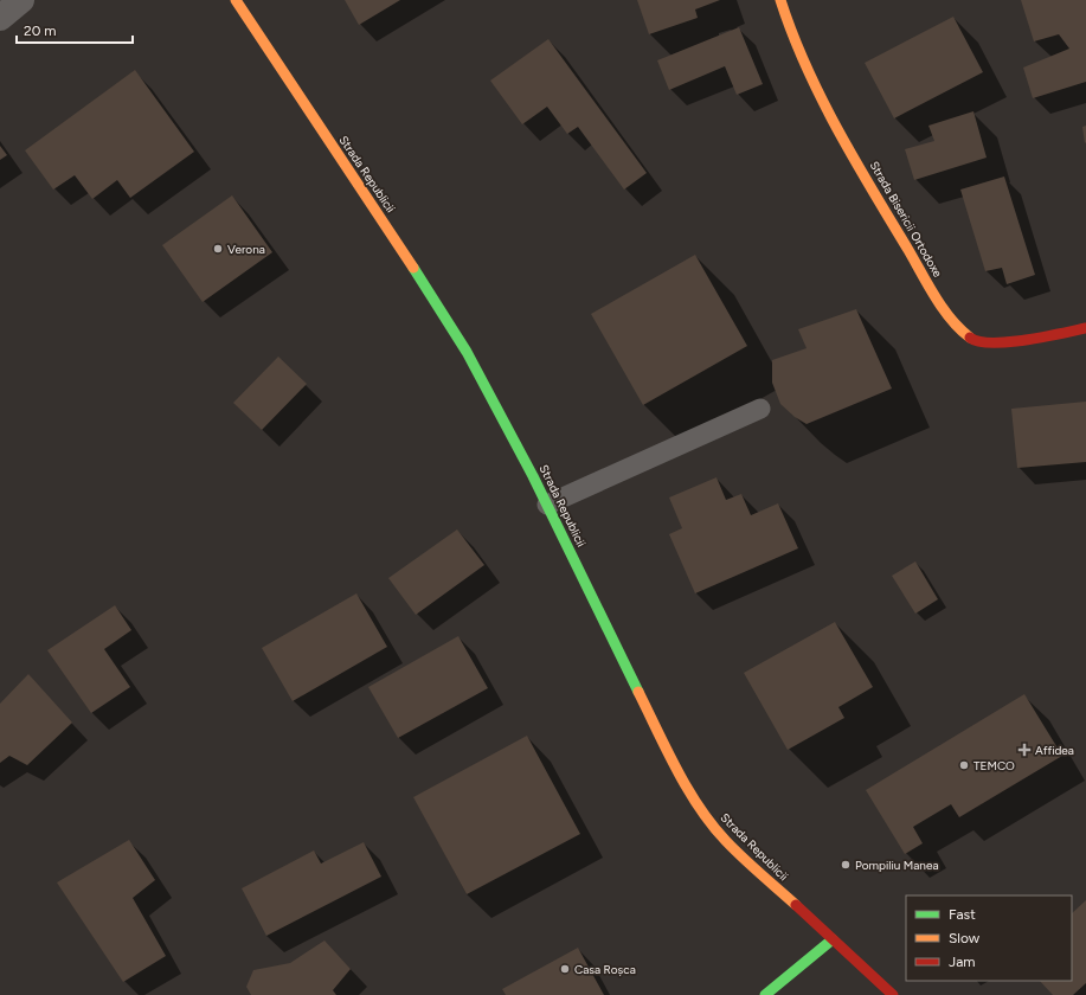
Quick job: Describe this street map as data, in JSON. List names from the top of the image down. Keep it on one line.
{"streets":{"street":["Strada Republicii","Strada Bisericii Ortodoxe"]},"places":{"other":["Verona","TEMCO","Pompiliu Manea","Casa Roșca"],"health":["Affidea"]},"legend":["Fast","Slow","Jam"],"scale_bar":"20 m"}
